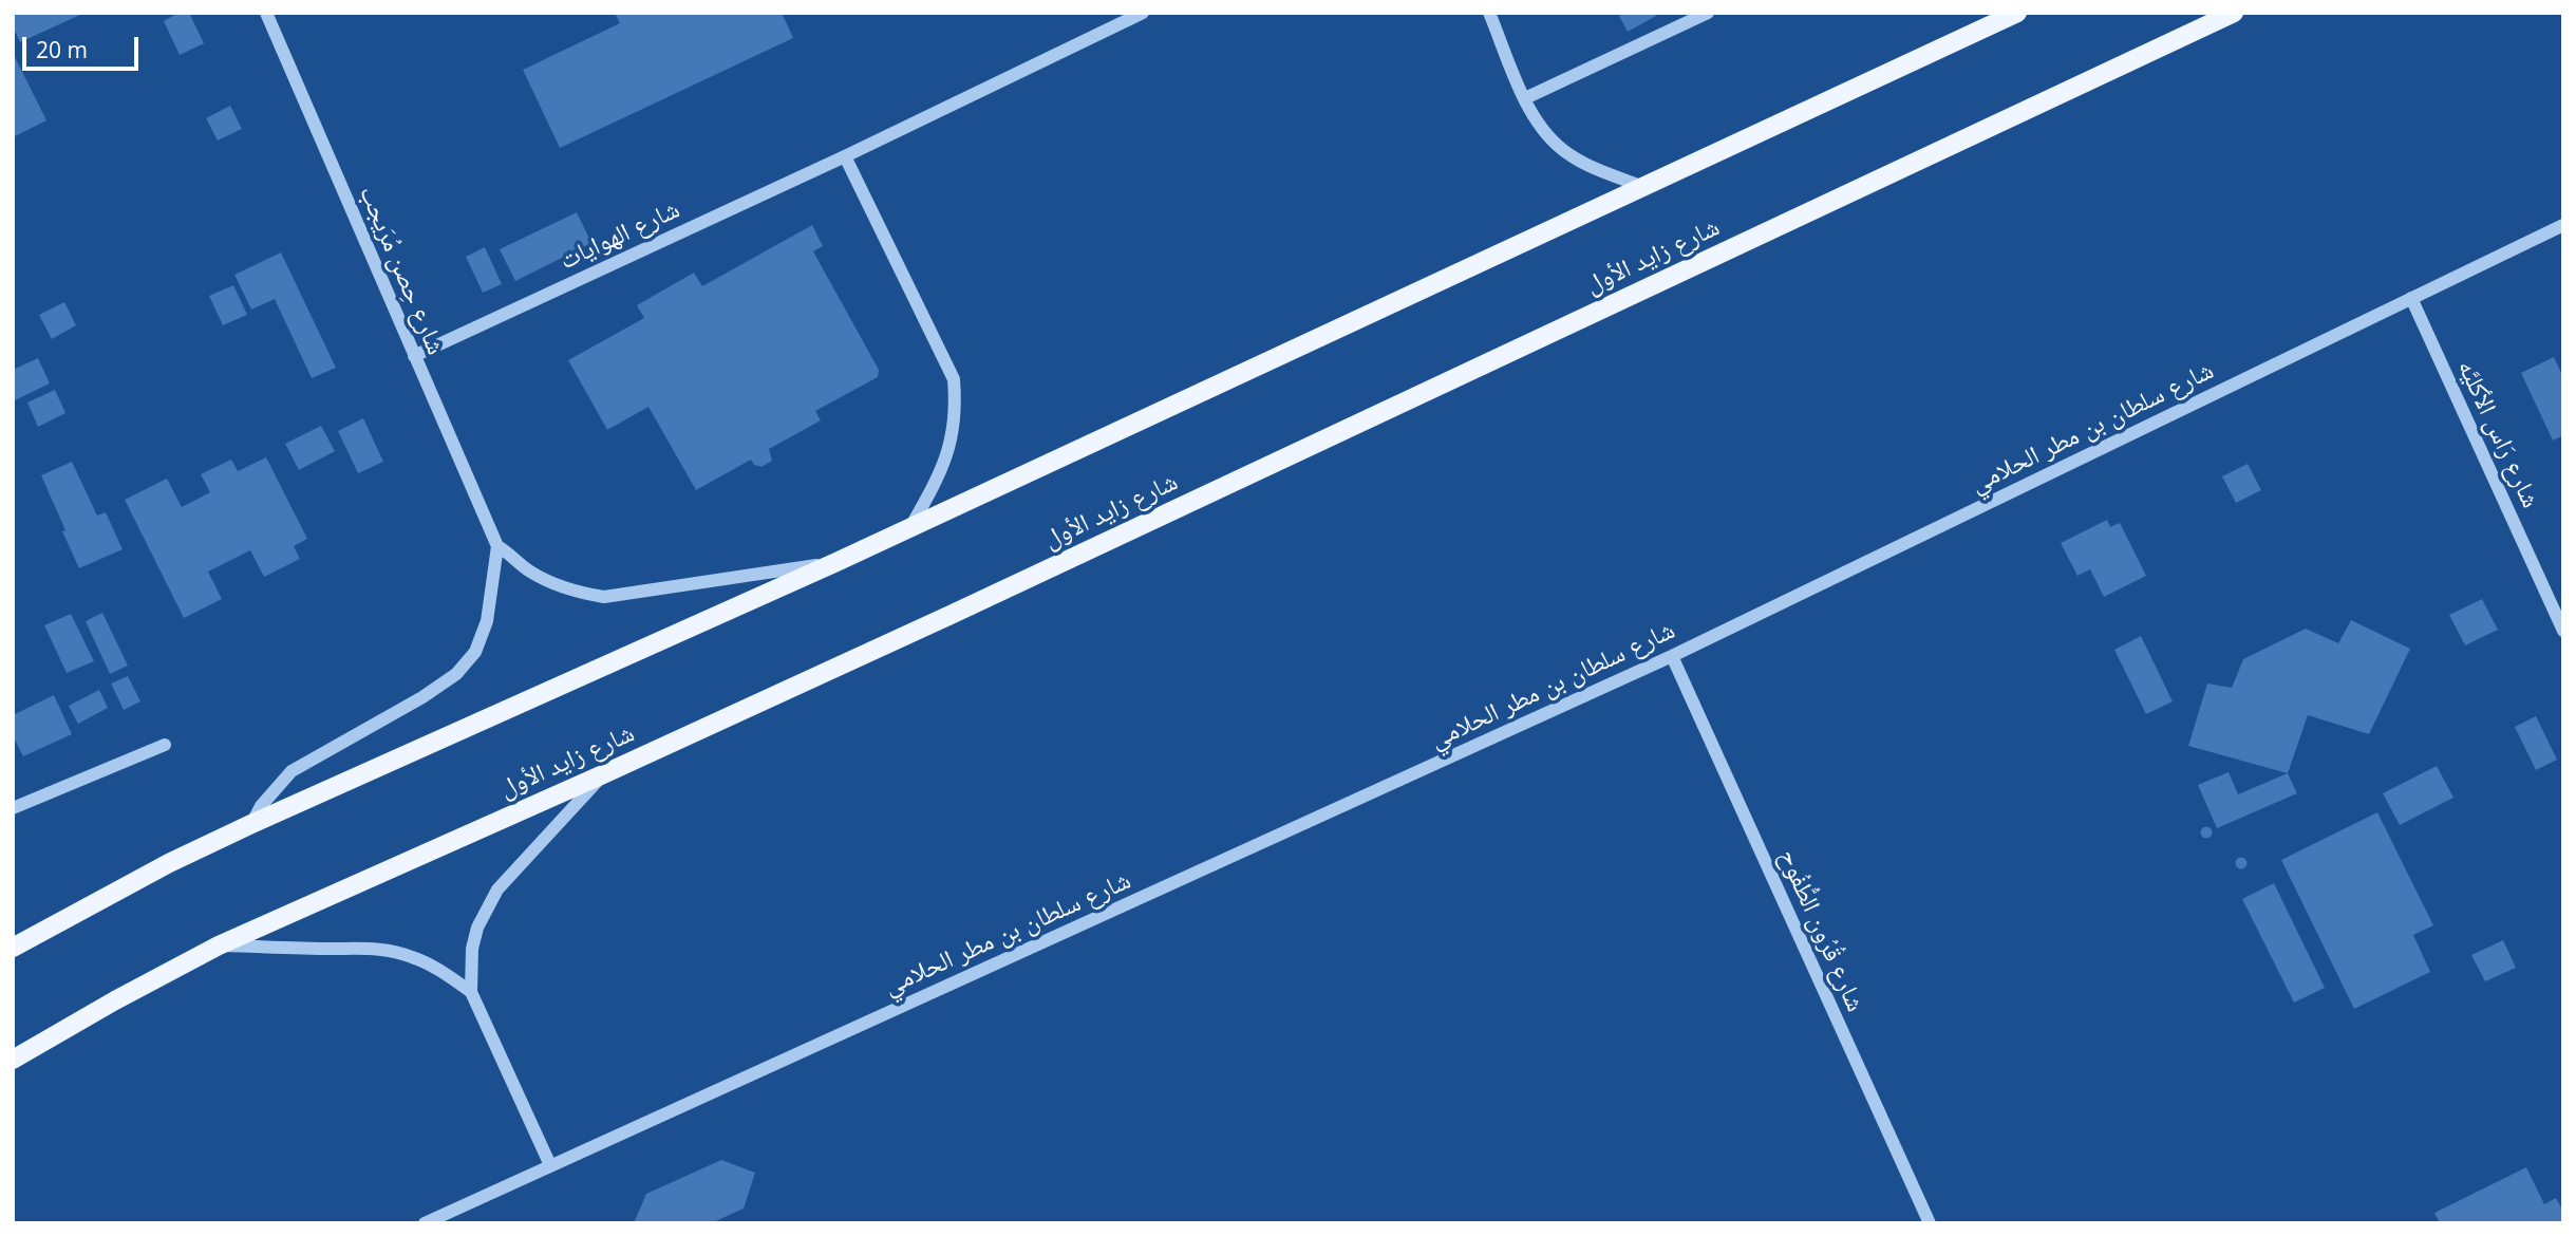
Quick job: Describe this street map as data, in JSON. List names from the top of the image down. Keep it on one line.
{"streets":{"main road":["شارع زايد الأول"],"street":["شارع الهوايات","شارع حِصن مُرَيجب","شارع سلطان بن مطر الحلامي","شارع رَاس الأكليَّه","شارع قُرُون الطُّفُوح"]},"crossings":[["شارع الهوايات","شارع حِصن مُرَيجب"],["شارع سلطان بن مطر الحلامي","شارع رَاس الأكليَّه"],["شارع سلطان بن مطر الحلامي","شارع قُرُون الطُّفُوح"]],"scale_bar":"20 m"}
